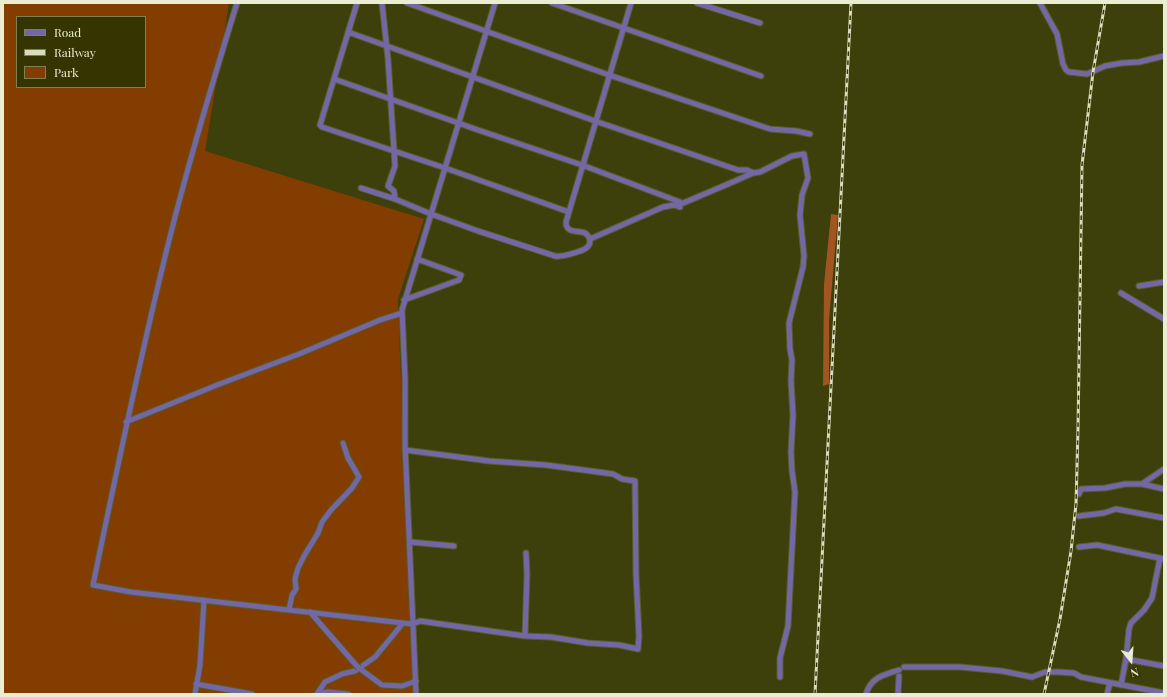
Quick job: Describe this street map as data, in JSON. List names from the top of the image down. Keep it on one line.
{"legend":["Road","Railway","Park"],"north":"bottom"}
